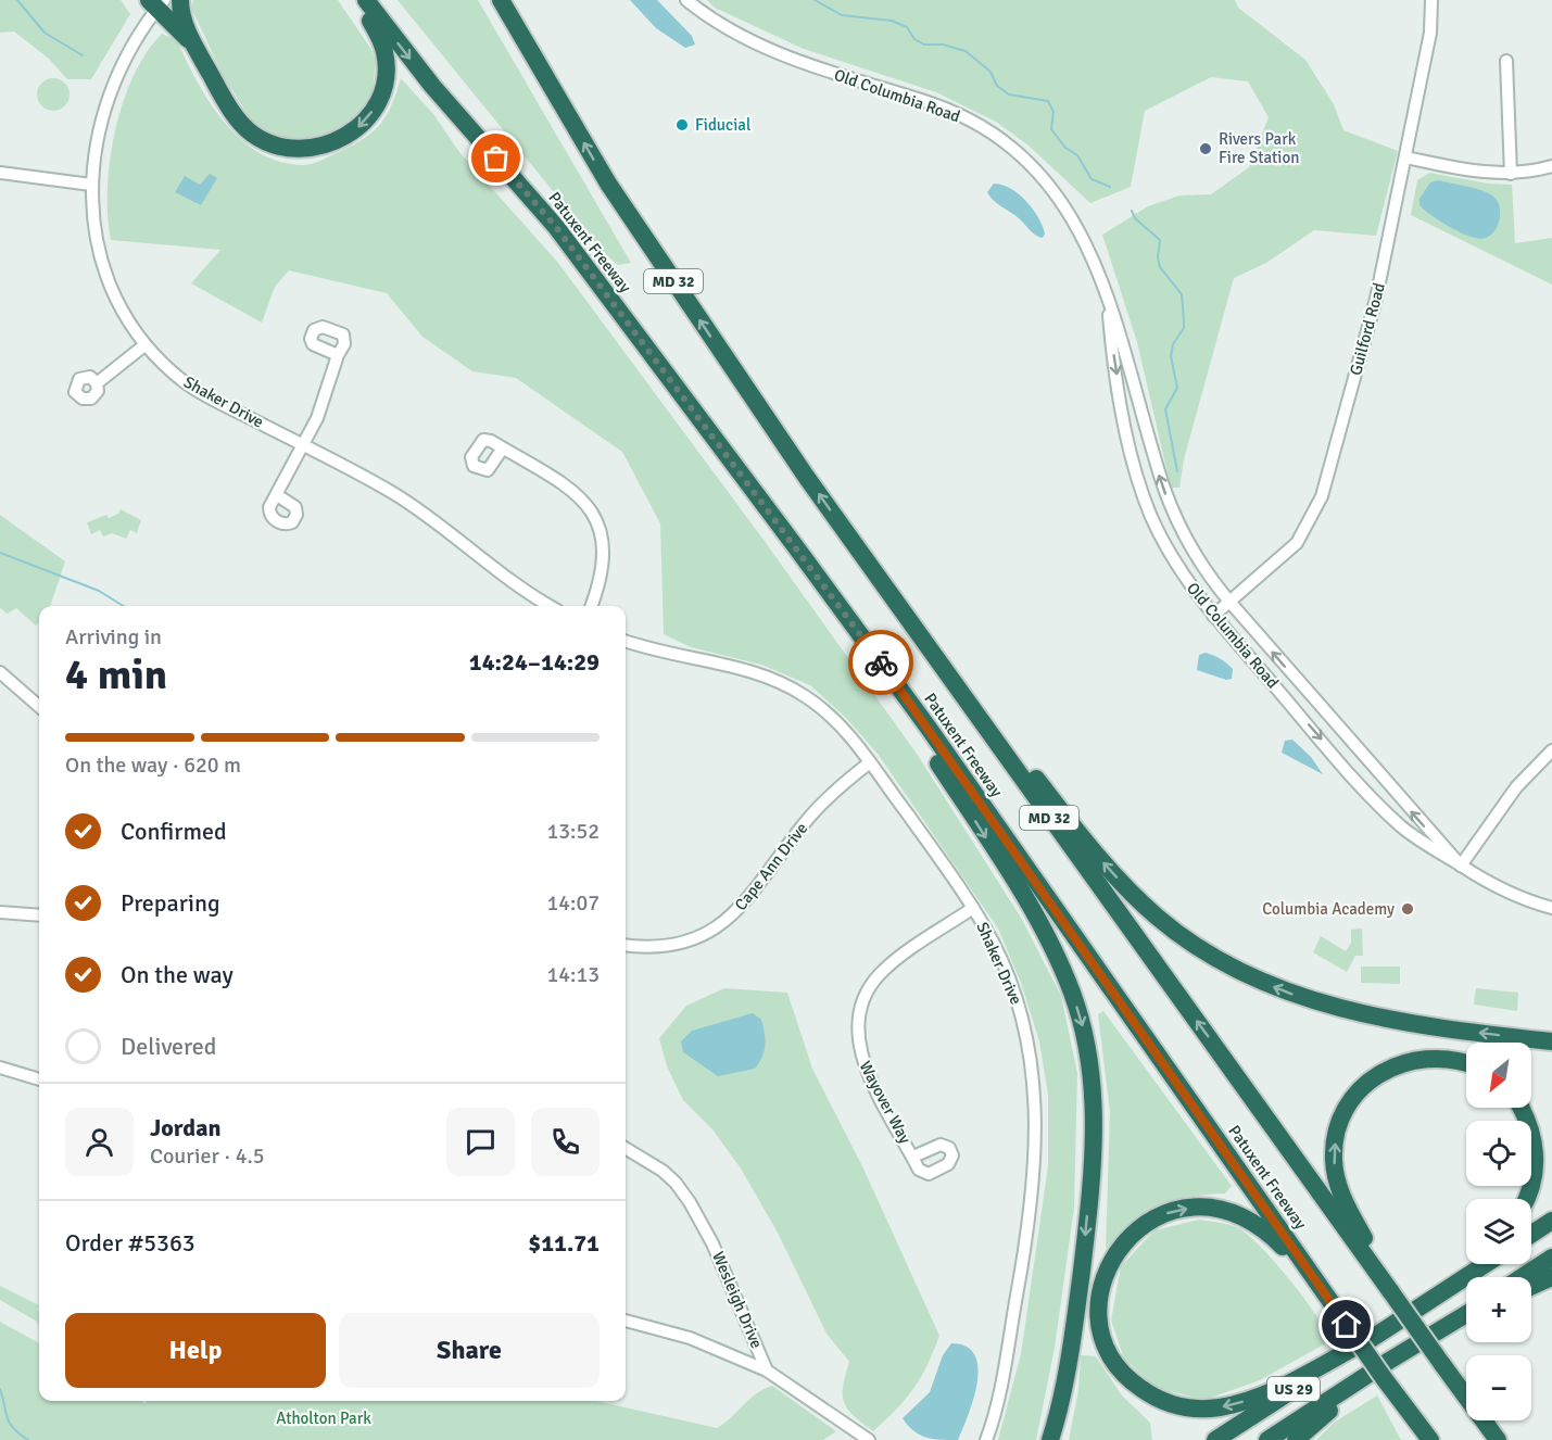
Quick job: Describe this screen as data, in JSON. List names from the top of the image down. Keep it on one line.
{"streets":{"highway":["Patuxent Freeway","MD 32","US 29"],"street":["Old Columbia Road","Guilford Road","Shaker Drive","Cape Ann Drive","Wayover Way","Wesleigh Drive"]},"crossings":[["Old Columbia Road","Guilford Road"],["Patuxent Freeway","US 29"],["Shaker Drive","Cape Ann Drive"],["Shaker Drive","Wayover Way"]],"parks":["Atholton Park"],"places":["Fiducial","Rivers Park Fire Station","Columbia Academy"],"north":"bottom left","page":{"heading":["4 min","Arriving in","14:24–14:29"],"panel":["Jordan","Courier · 4.5","Order #5363","$11.71"],"bar":"On the way · 620 m","list":[["Confirmed","13:52"],["Preparing","14:07"],["On the way","14:13"],"Delivered"],"map_buttons":["+","−"],"buttons":["Help","Share"]}}
